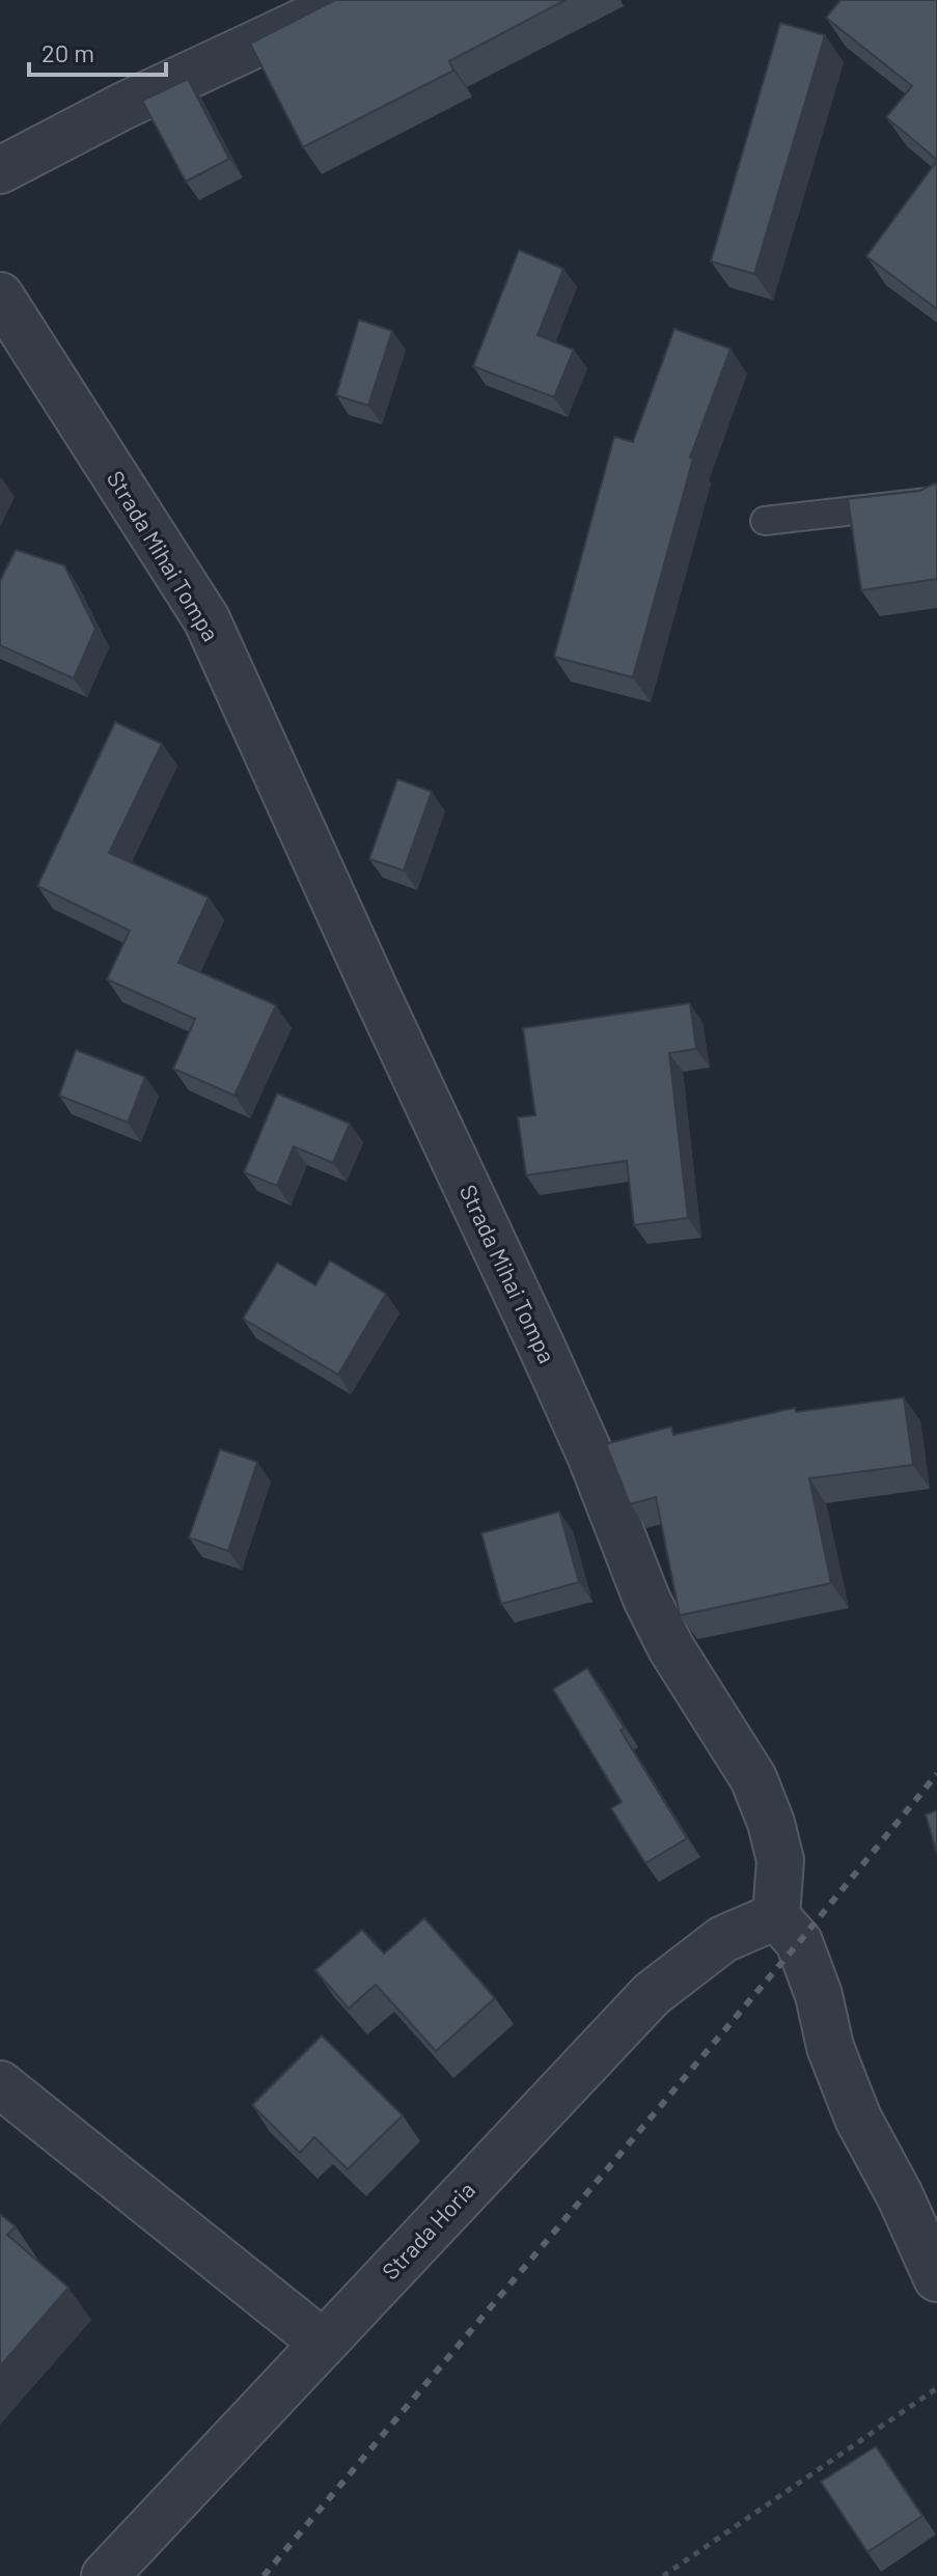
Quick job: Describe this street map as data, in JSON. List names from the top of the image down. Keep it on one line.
{"streets":{"street":["Strada Mihai Tompa","Strada Horia"]},"crossings":[["Strada Mihai Tompa","Strada Horia"]],"scale_bar":"20 m"}
